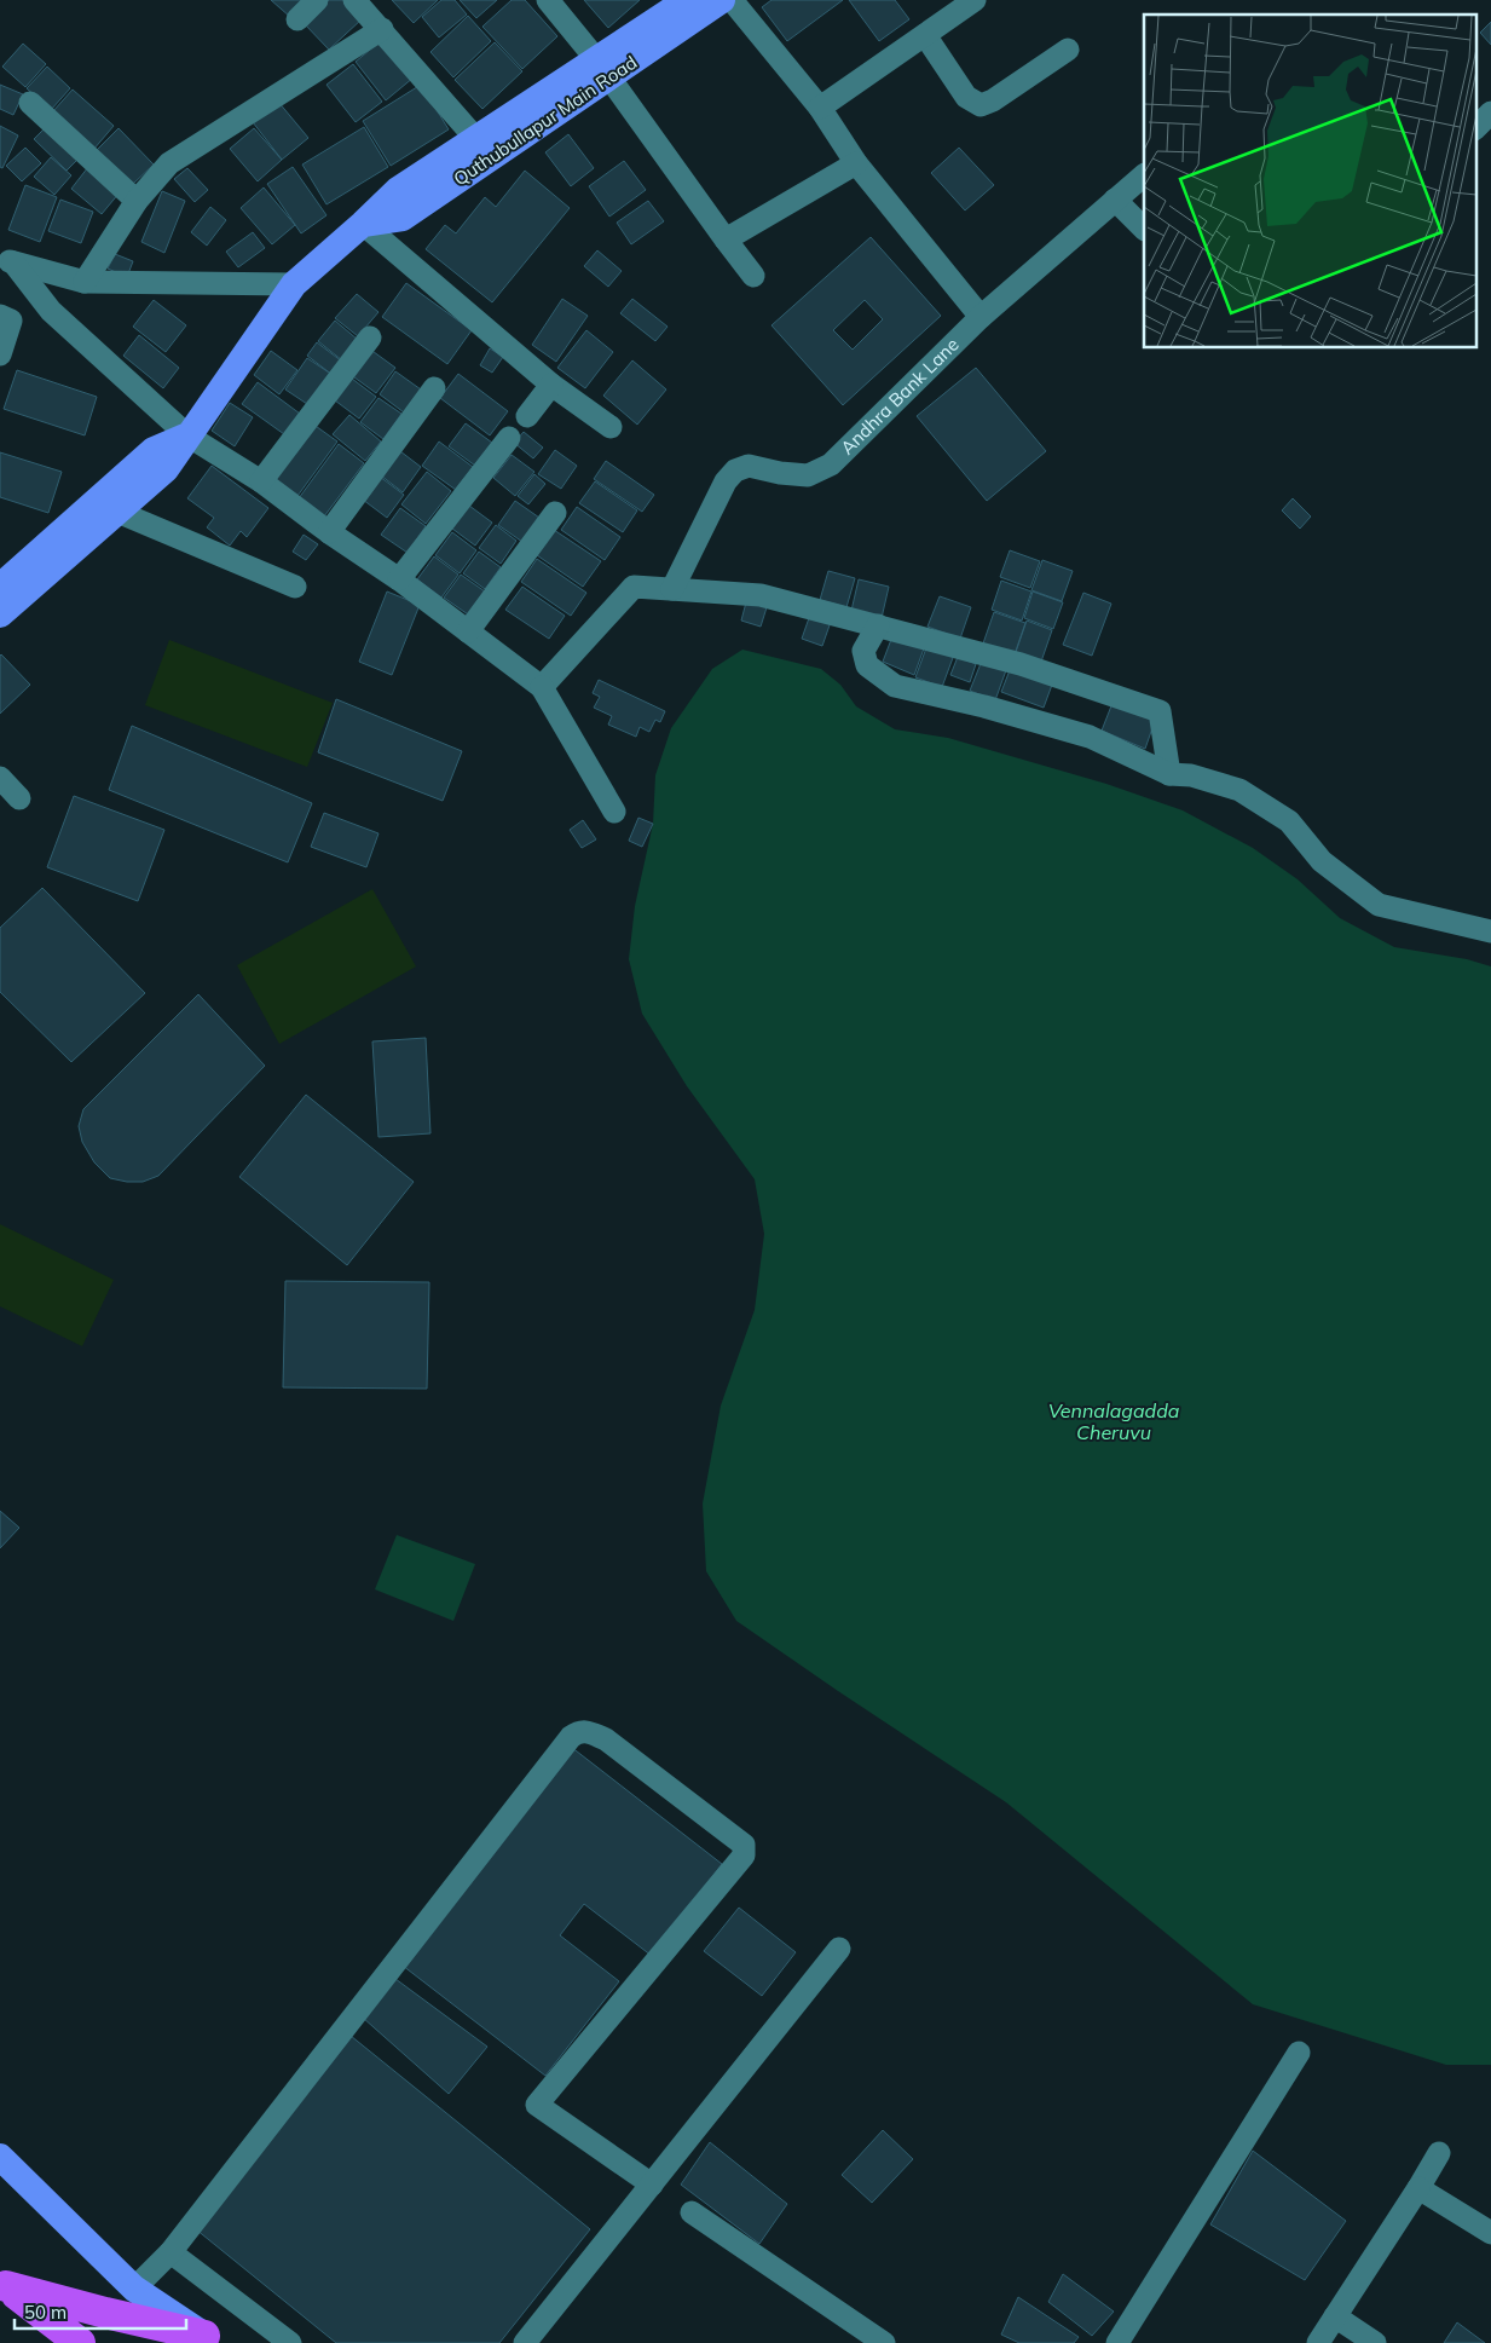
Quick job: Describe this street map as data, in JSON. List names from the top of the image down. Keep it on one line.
{"streets":{"main road":["Quthubullapur Main Road"],"street":["Andhra Bank Lane"]},"water":["Vennalagadda Cheruvu"],"scale_bar":"50 m"}
